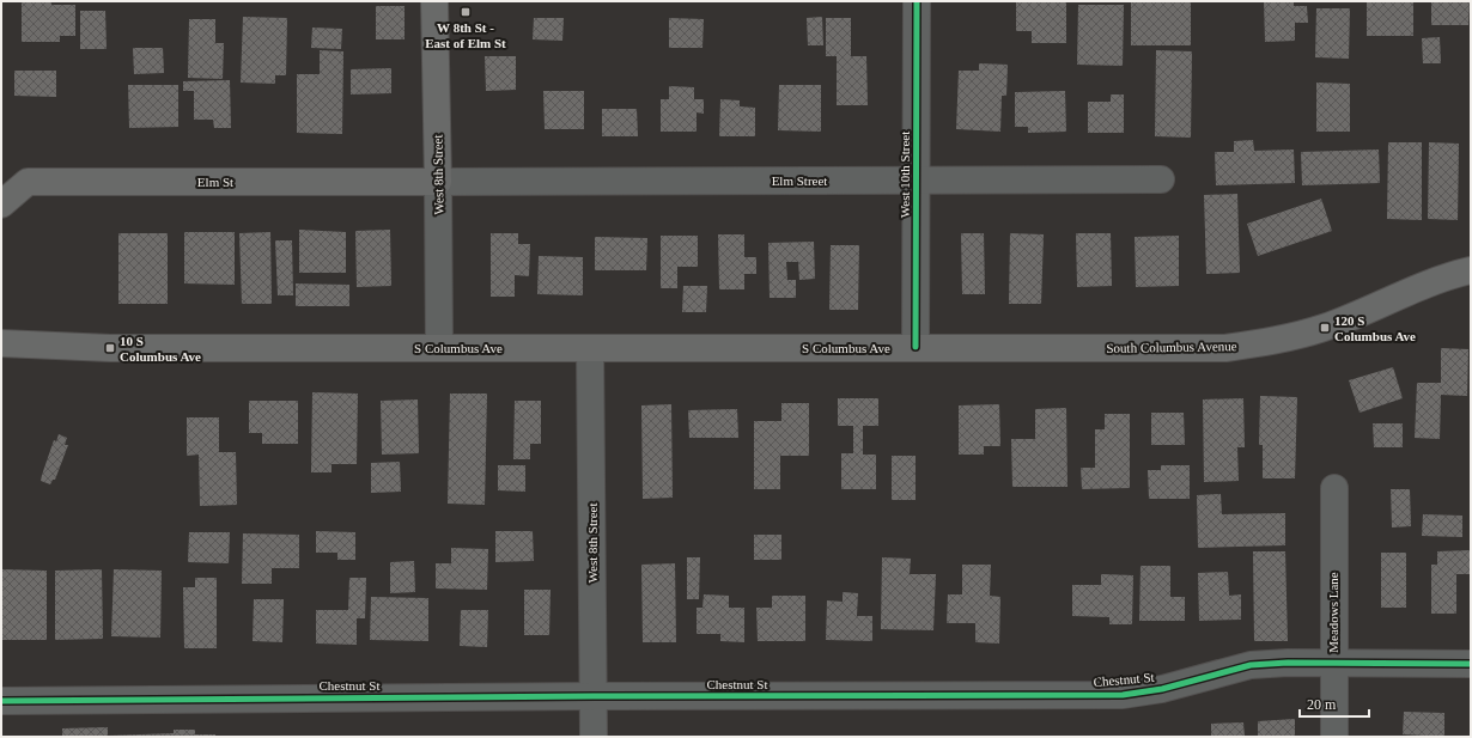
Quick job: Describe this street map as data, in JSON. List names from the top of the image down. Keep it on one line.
{"streets":{"main road":["West 8th Street","Elm St","South Columbus Avenue","S Columbus Ave"],"street":["West 10th Street","Elm Street","Meadows Lane","Chestnut St"]},"crossings":[["West 8th Street","Elm Street"],["West 8th Street","Elm St"],["West 8th Street","S Columbus Ave"],["West 8th Street","Chestnut St"],["West 10th Street","Elm Street"],["West 10th Street","South Columbus Avenue"],["West 10th Street","S Columbus Ave"],["Elm Street","Elm St"],["South Columbus Avenue","S Columbus Ave"],["Meadows Lane","Chestnut St"]],"places":{"transit":["W 8th St - East of Elm St","120 S Columbus Ave","10 S Columbus Ave"]},"scale_bar":"20 m"}
